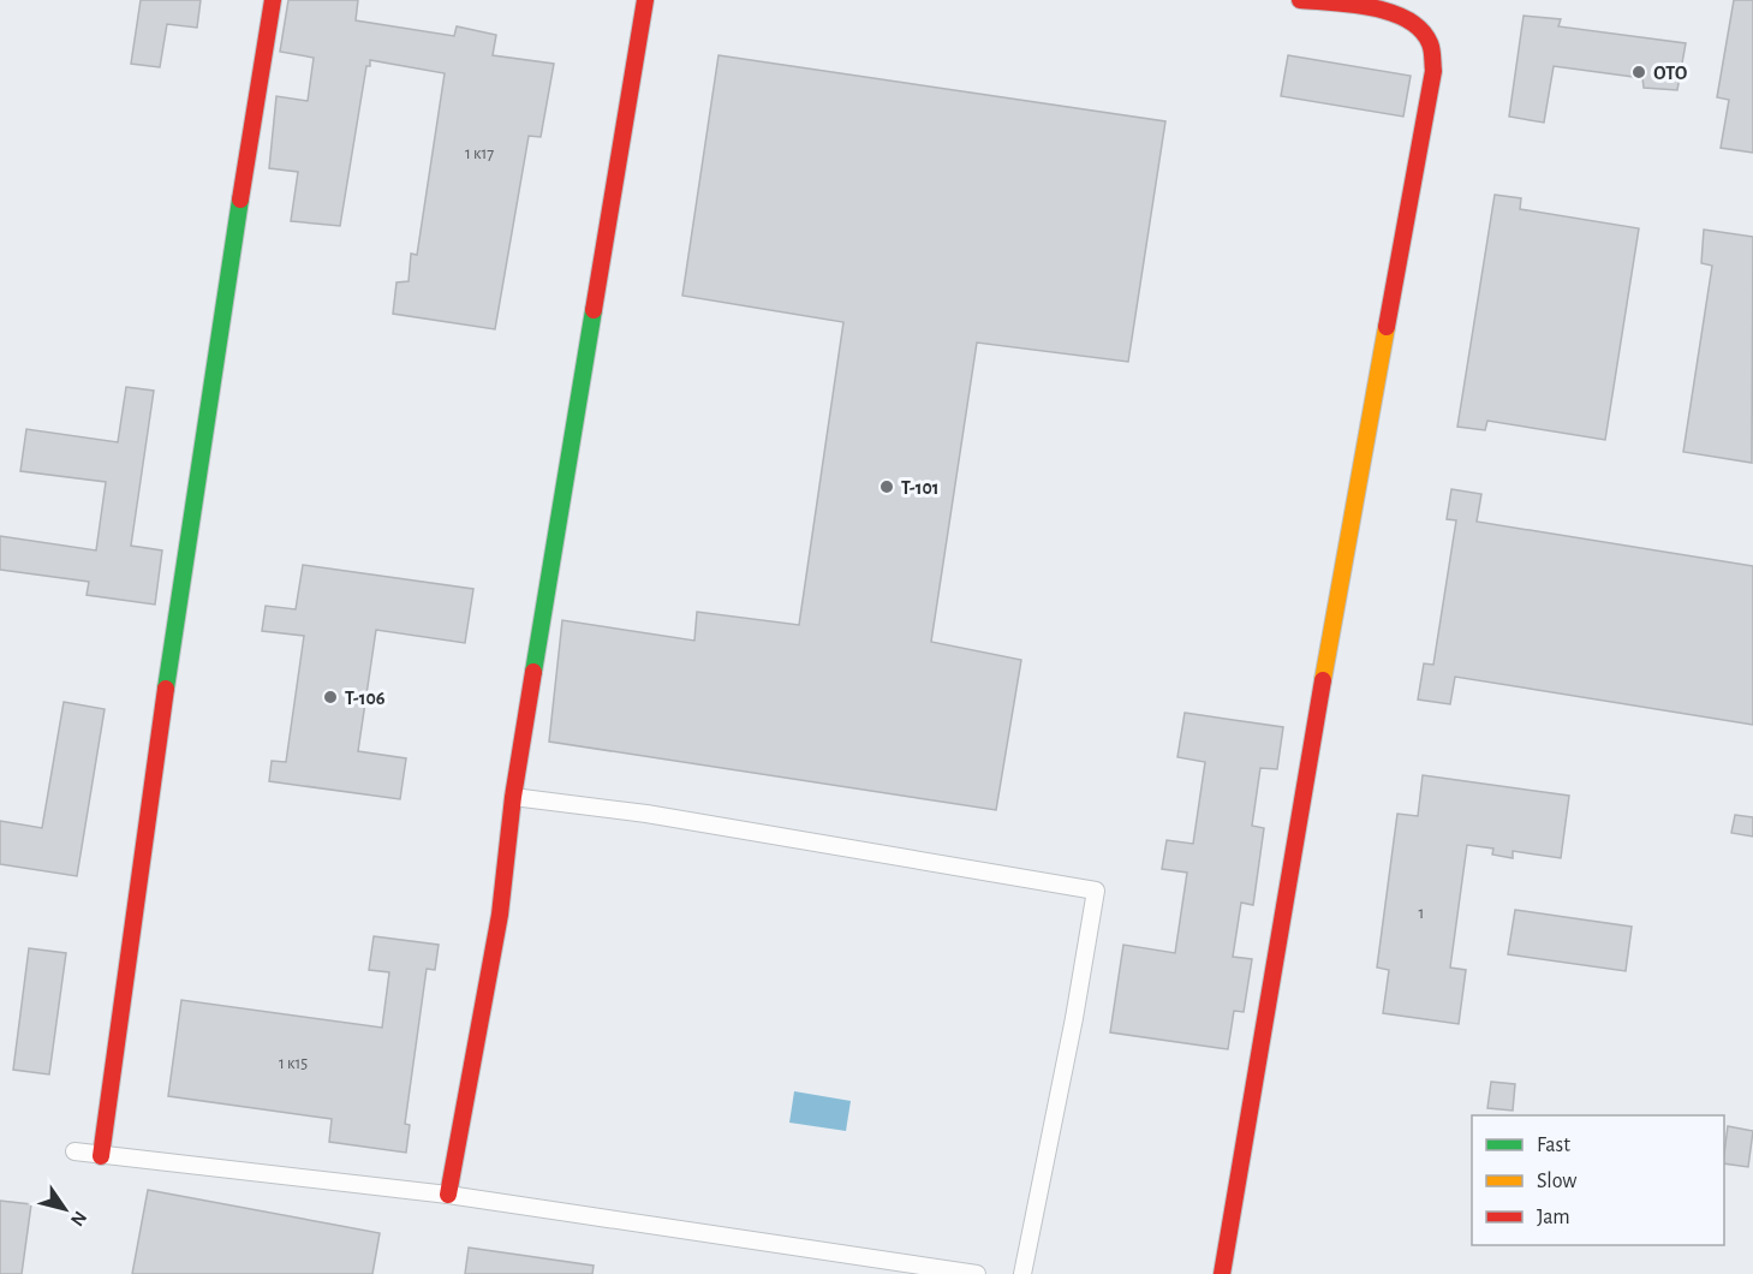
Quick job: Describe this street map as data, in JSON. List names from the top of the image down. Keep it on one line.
{"places":["ОТО","Т-101","Т-106"],"house_numbers":["1 к17","1","1 к15"],"legend":["Fast","Slow","Jam"],"north":"bottom right"}
